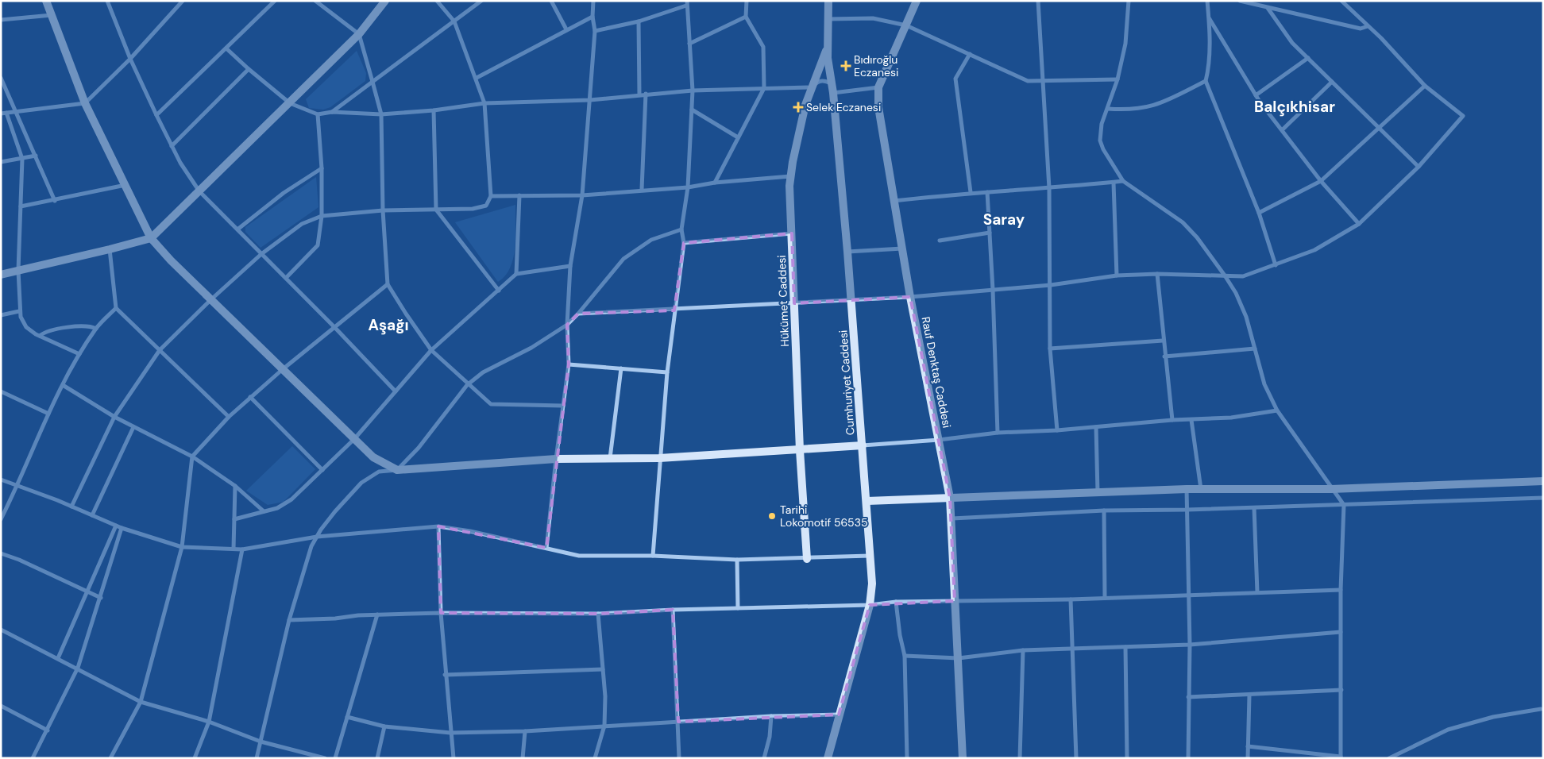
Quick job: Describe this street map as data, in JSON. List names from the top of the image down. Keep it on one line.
{"streets":{"street":["Hükümet Caddesi","Rauf Denktaş Caddesi","Cumhuriyet Caddesi"]},"crossings":[["Hükümet Caddesi","Cumhuriyet Caddesi"]],"districts":["Balçıkhisar","Saray","Aşağı"],"places":{"health":["Bıdıroğlu Eczanesi","Selek Eczanesi"],"other":["Tarihi Lokomotif 56535"]}}
